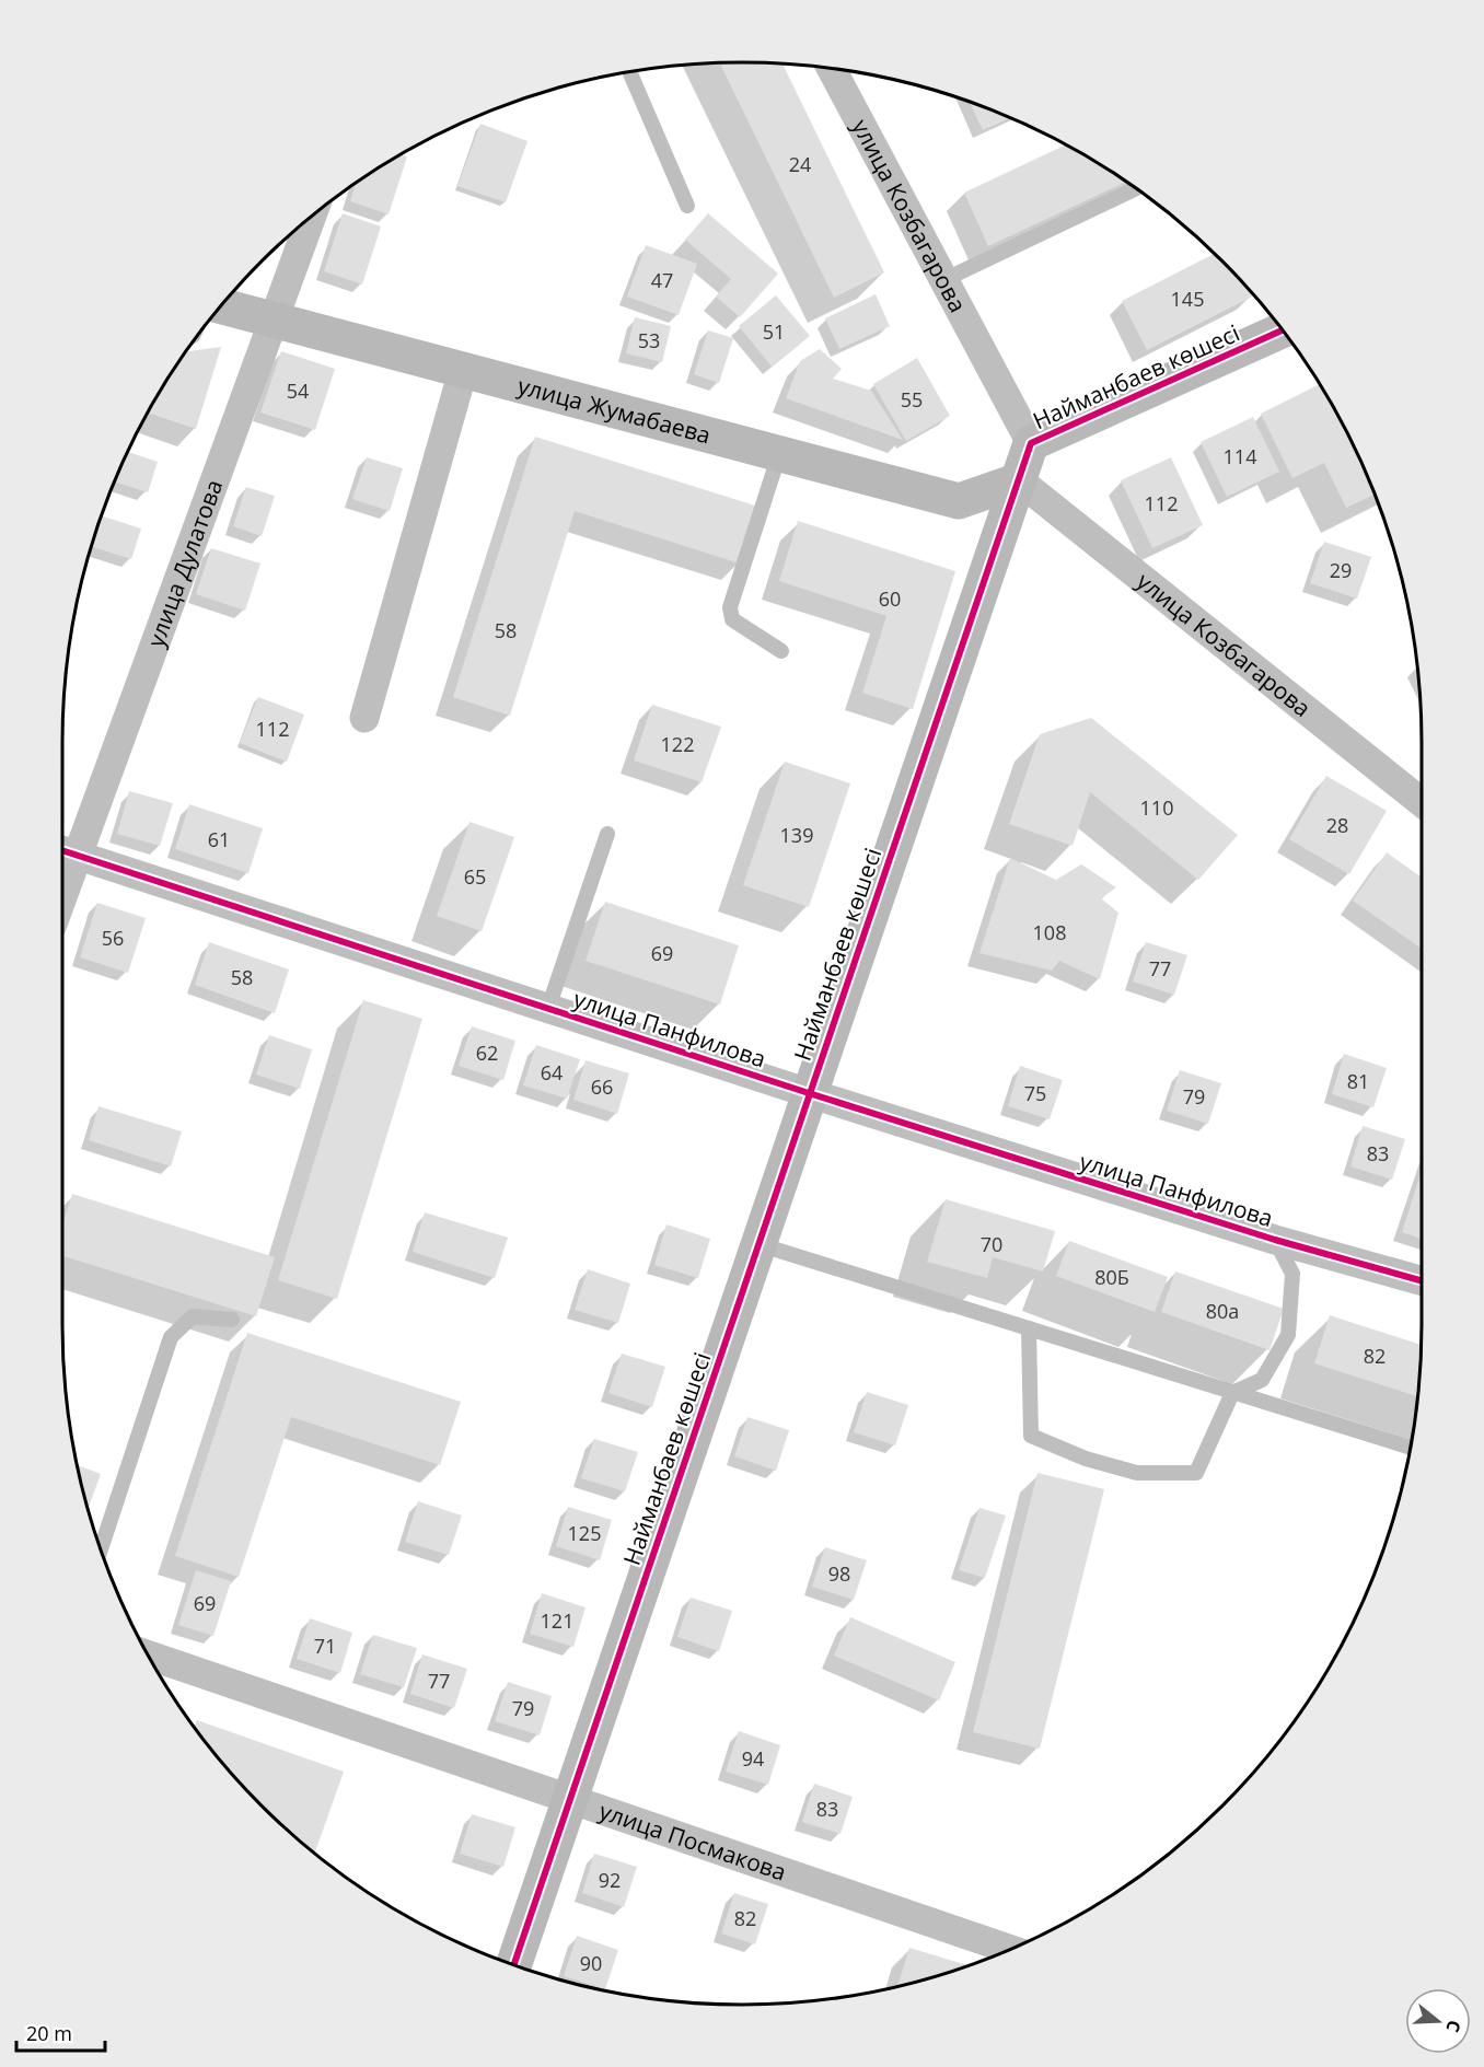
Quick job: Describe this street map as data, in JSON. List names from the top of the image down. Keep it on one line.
{"streets":{"street":["улица Козбагарова","Найманбаев көшесі","улица Жумабаева","улица Дулатова","улица Панфилова","улица Посмакова"]},"crossings":[["улица Козбагарова","Найманбаев көшесі"],["улица Козбагарова","улица Жумабаева"],["Найманбаев көшесі","улица Жумабаева"],["Найманбаев көшесі","улица Панфилова"],["Найманбаев көшесі","улица Посмакова"],["улица Жумабаева","улица Дулатова"],["улица Дулатова","улица Панфилова"]],"house_numbers":["24","47","145","51","53","54","55","114","112","29","60","58","112","122","110","28","139","61","65","108","56","69","77","58","62","64","81","66","75","79","83","70","80Б","80а","82","125","98","69","121","71","77","79","94","83","92","82","90"],"scale_bar":"20 m","north":"right"}
